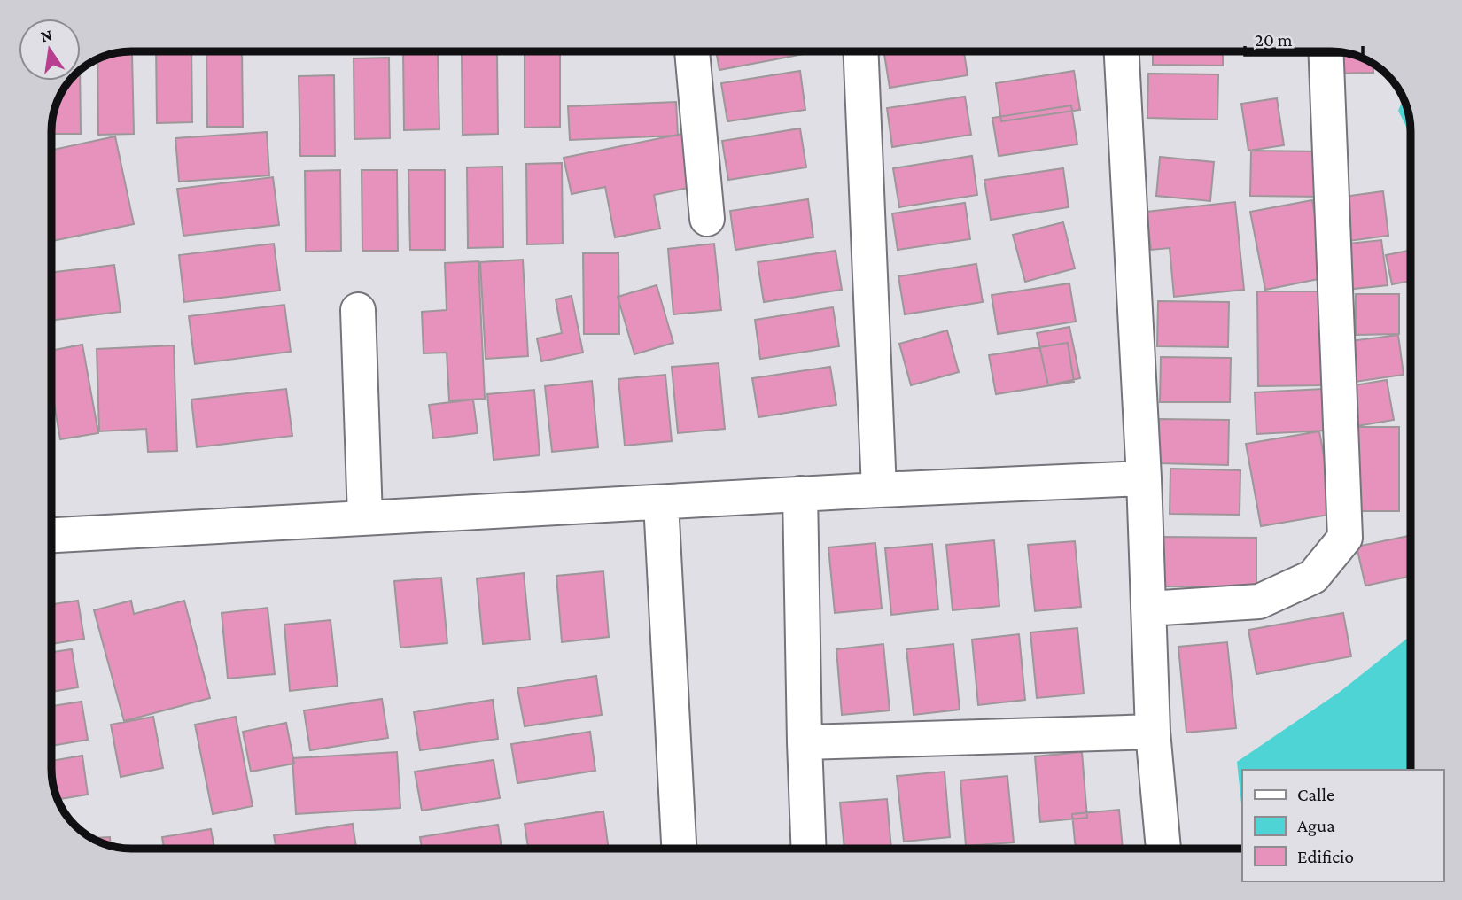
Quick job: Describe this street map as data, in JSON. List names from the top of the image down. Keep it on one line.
{"legend":["Calle","Agua","Edificio"],"scale_bar":"20 m","north":"top"}
